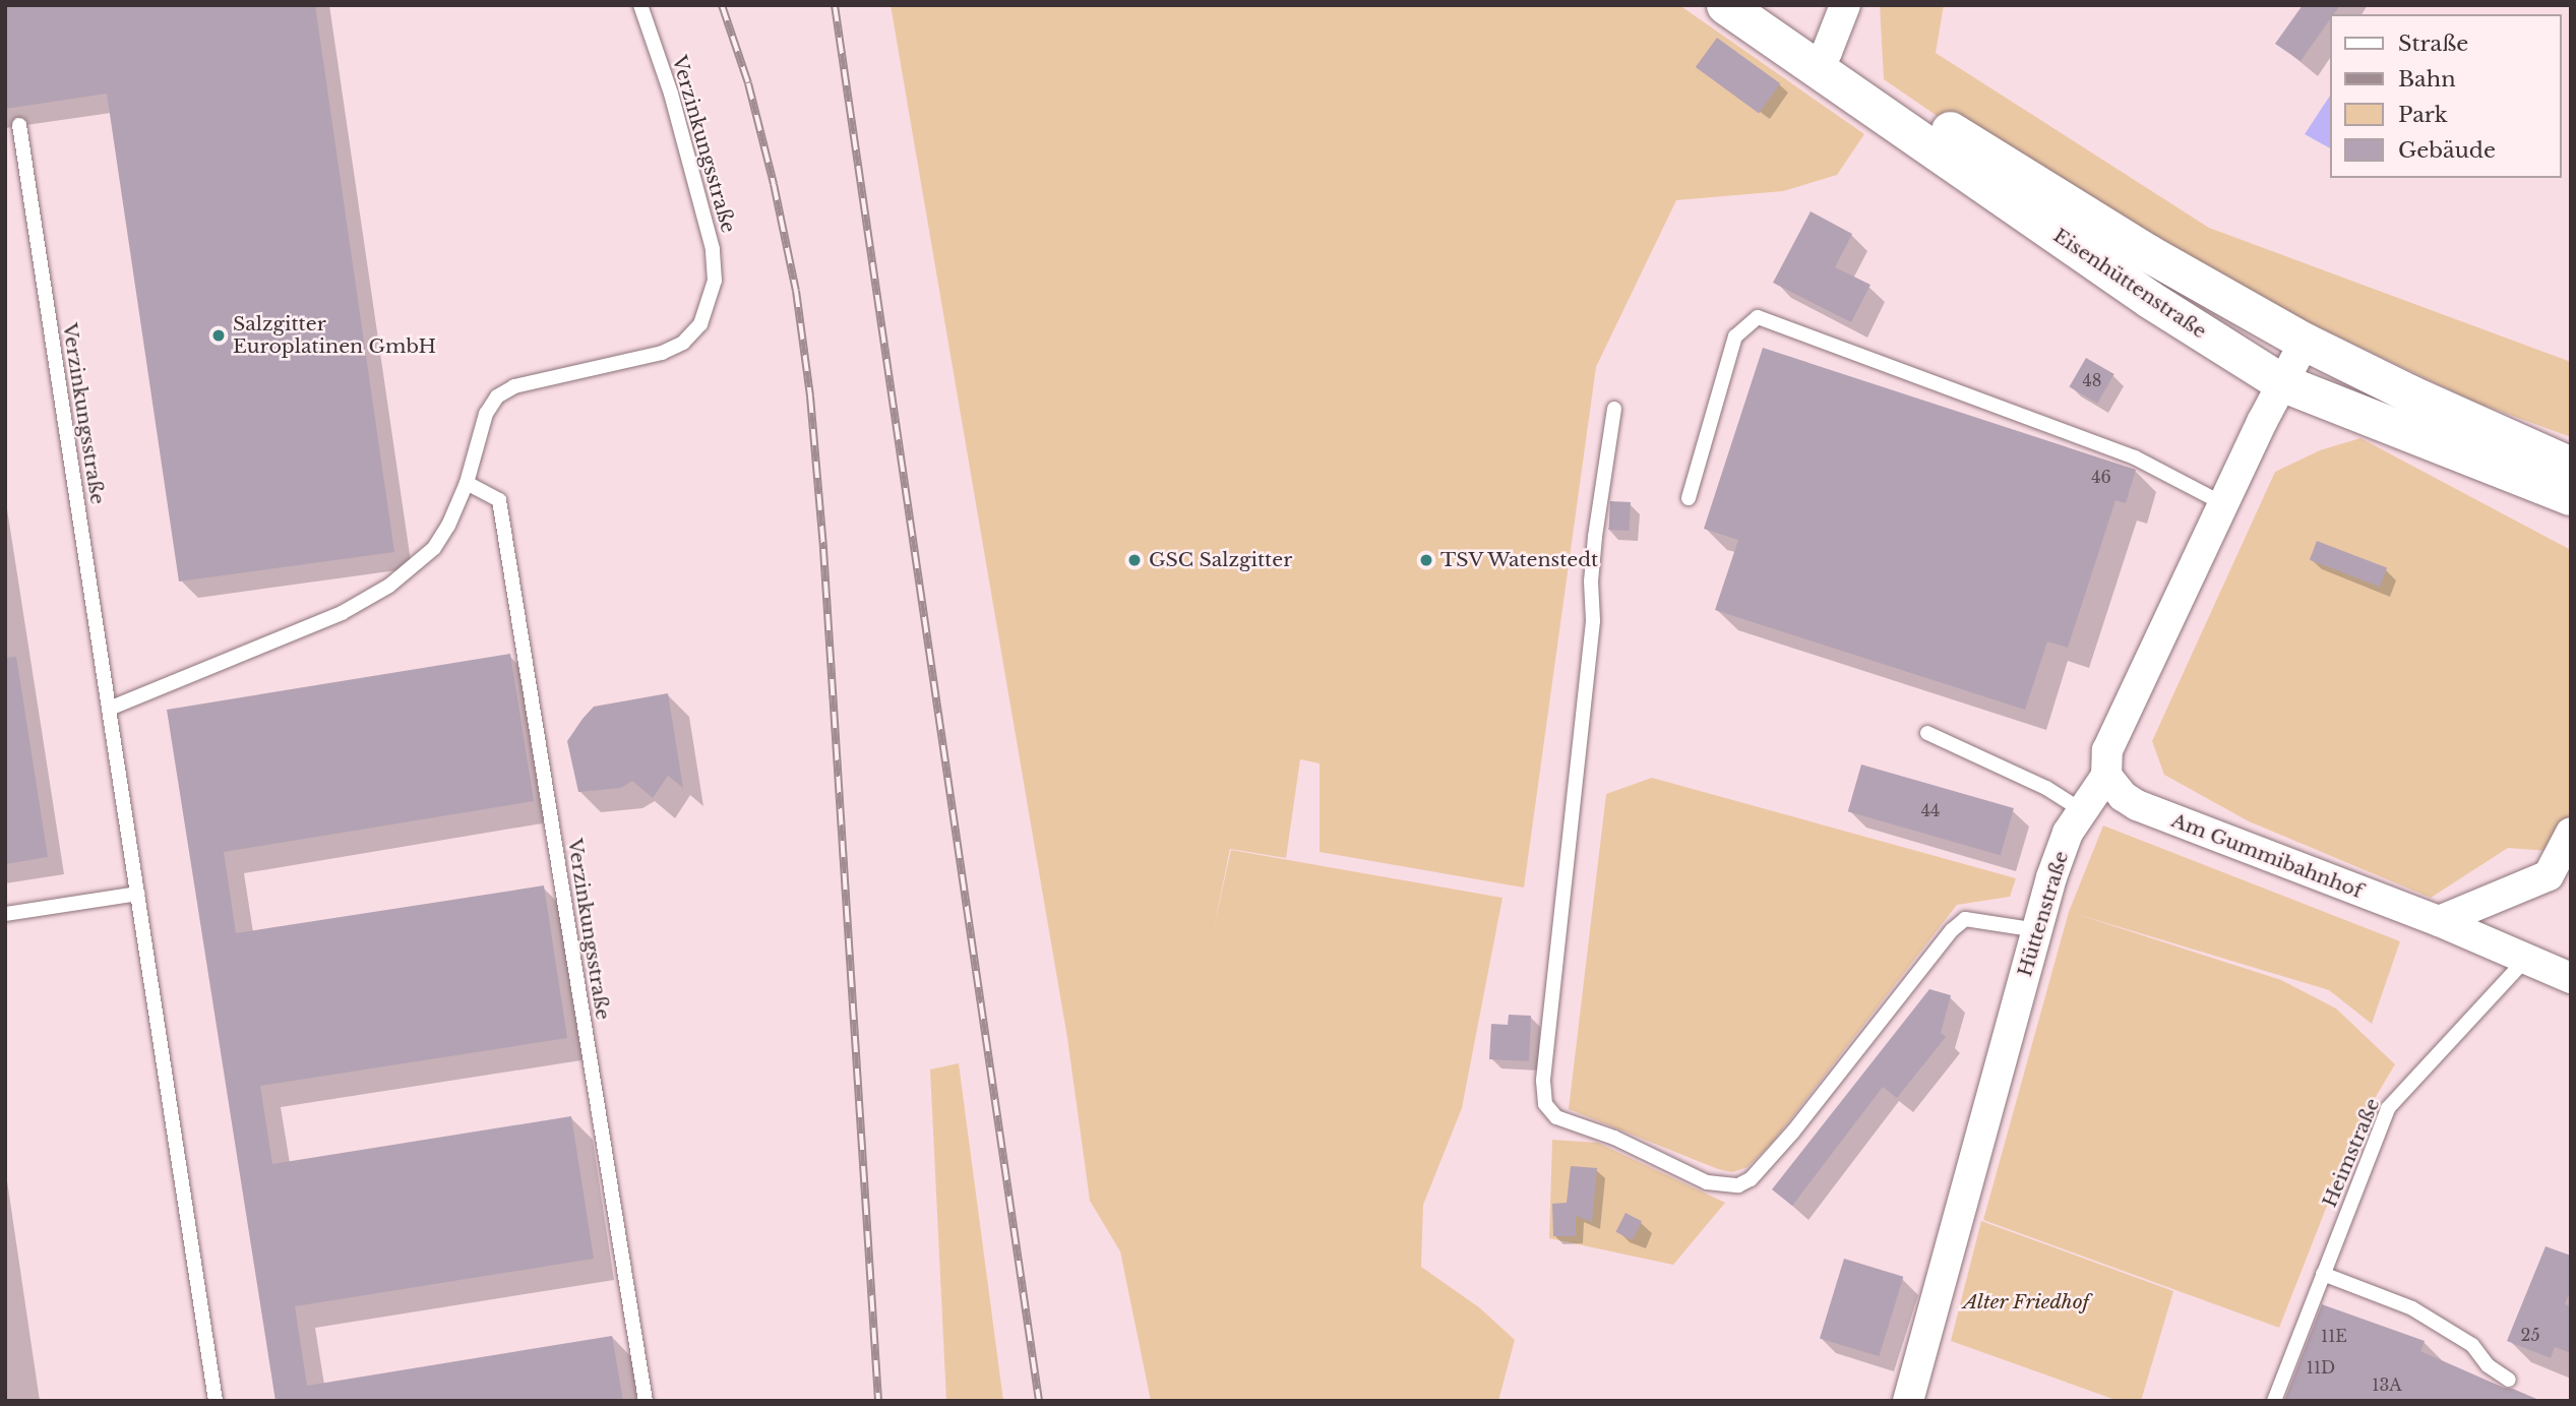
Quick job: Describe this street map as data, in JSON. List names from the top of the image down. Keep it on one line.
{"streets":{"street":["Eisenhüttenstraße","Am Gummibahnhof","Hüttenstraße"],"lane":["Verzinkungsstraße","Heimstraße"]},"crossings":[["Eisenhüttenstraße","Hüttenstraße"],["Am Gummibahnhof","Hüttenstraße"],["Am Gummibahnhof","Heimstraße"]],"parks":["Alter Friedhof"],"places":["Salzgitter Europlatinen GmbH","GSC Salzgitter","TSV Watenstedt"],"house_numbers":["48","46","44","25","11E","11D","13A"],"legend":["Straße","Bahn","Park","Gebäude"]}
